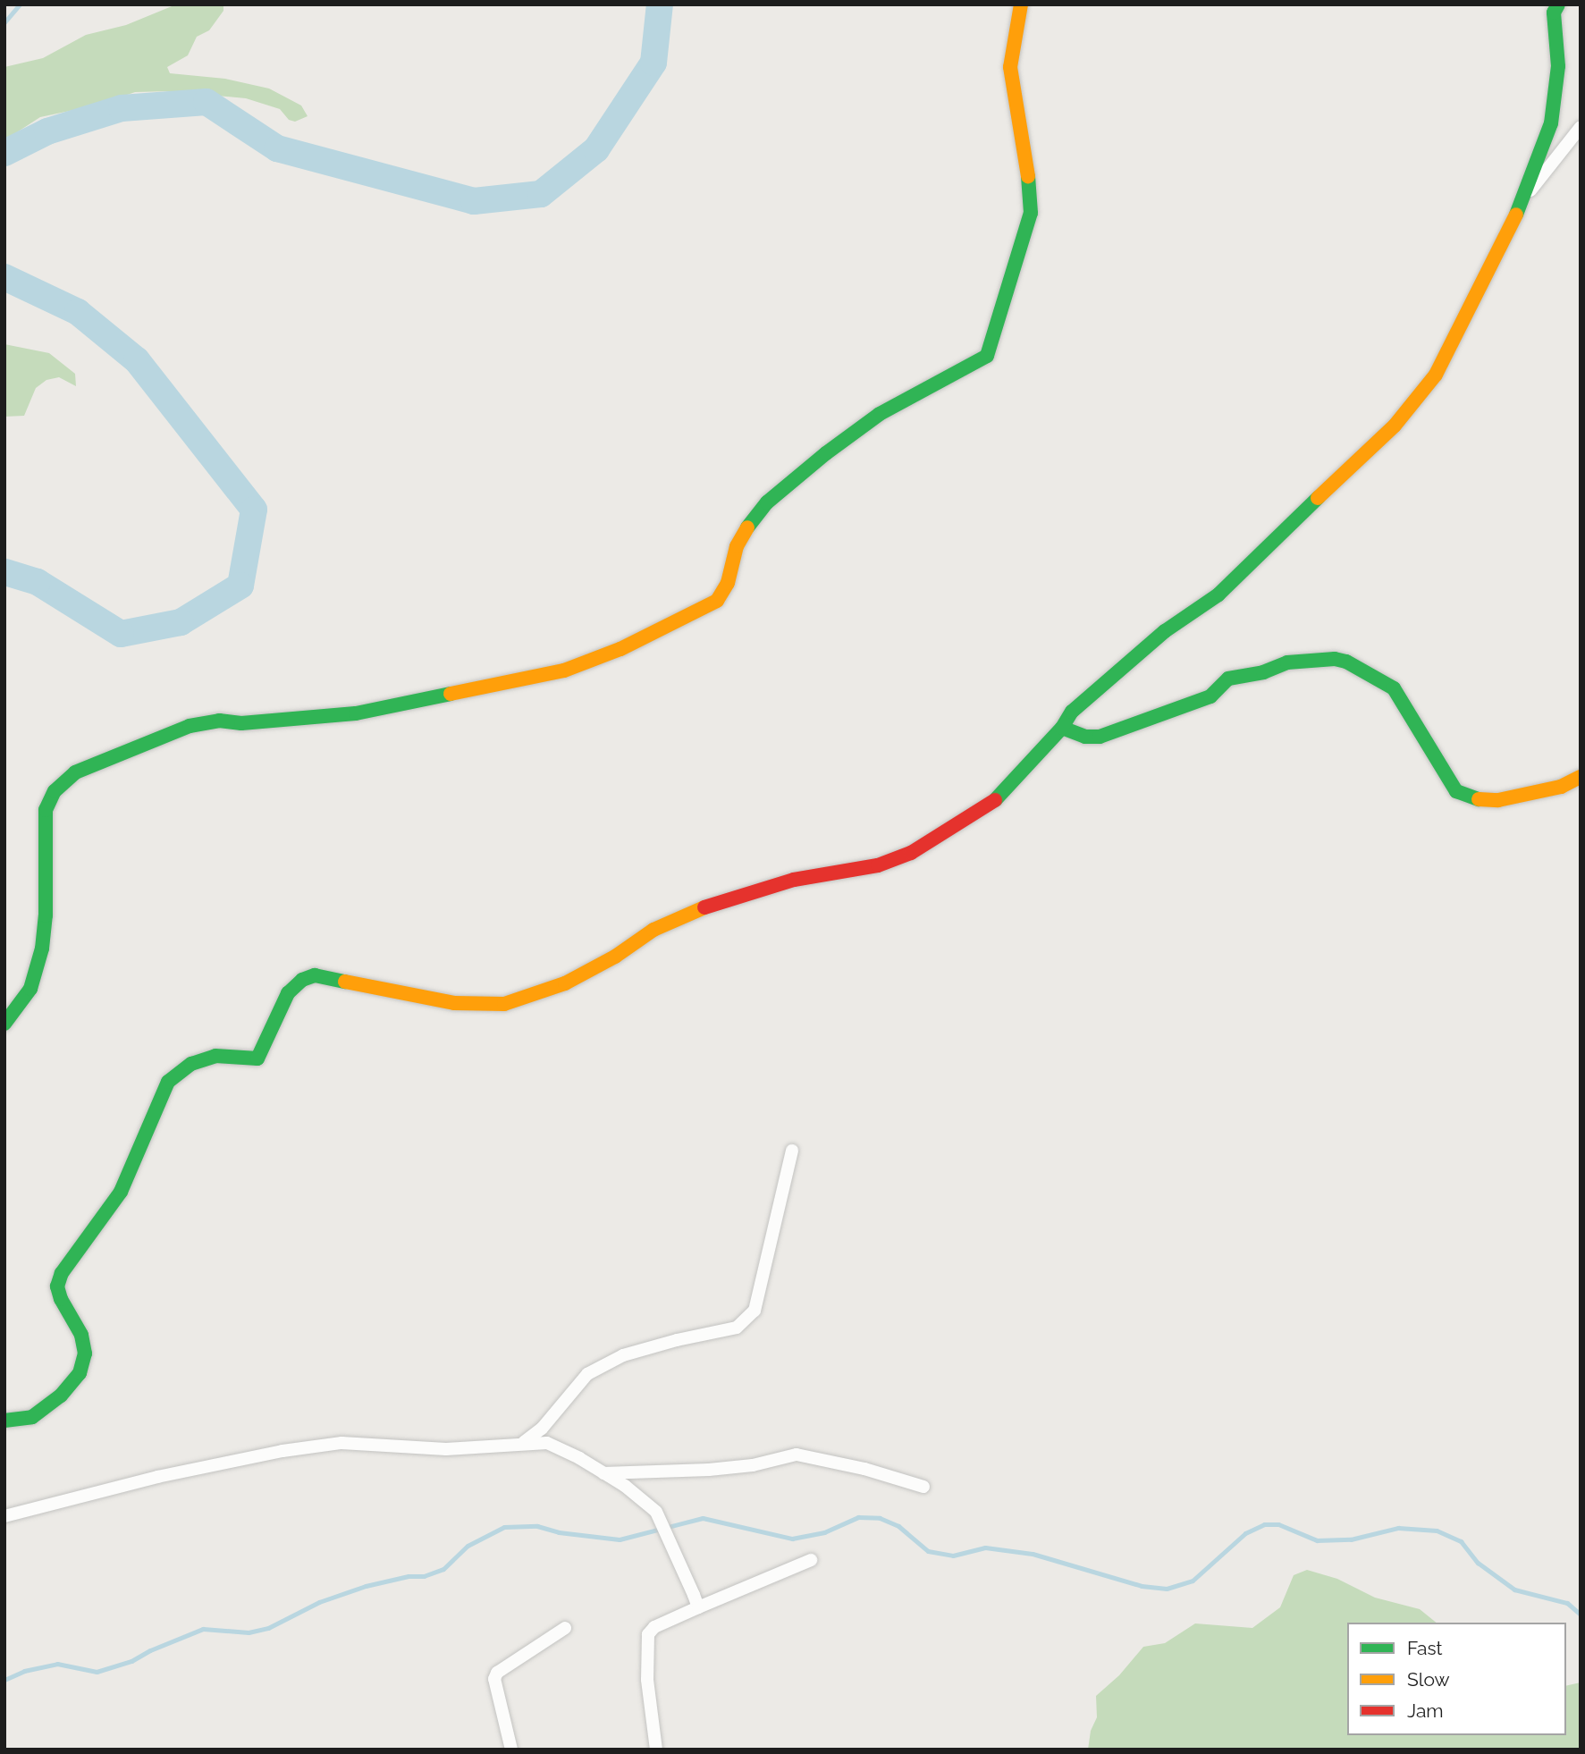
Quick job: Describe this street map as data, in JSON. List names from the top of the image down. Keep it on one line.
{"legend":["Fast","Slow","Jam"]}
